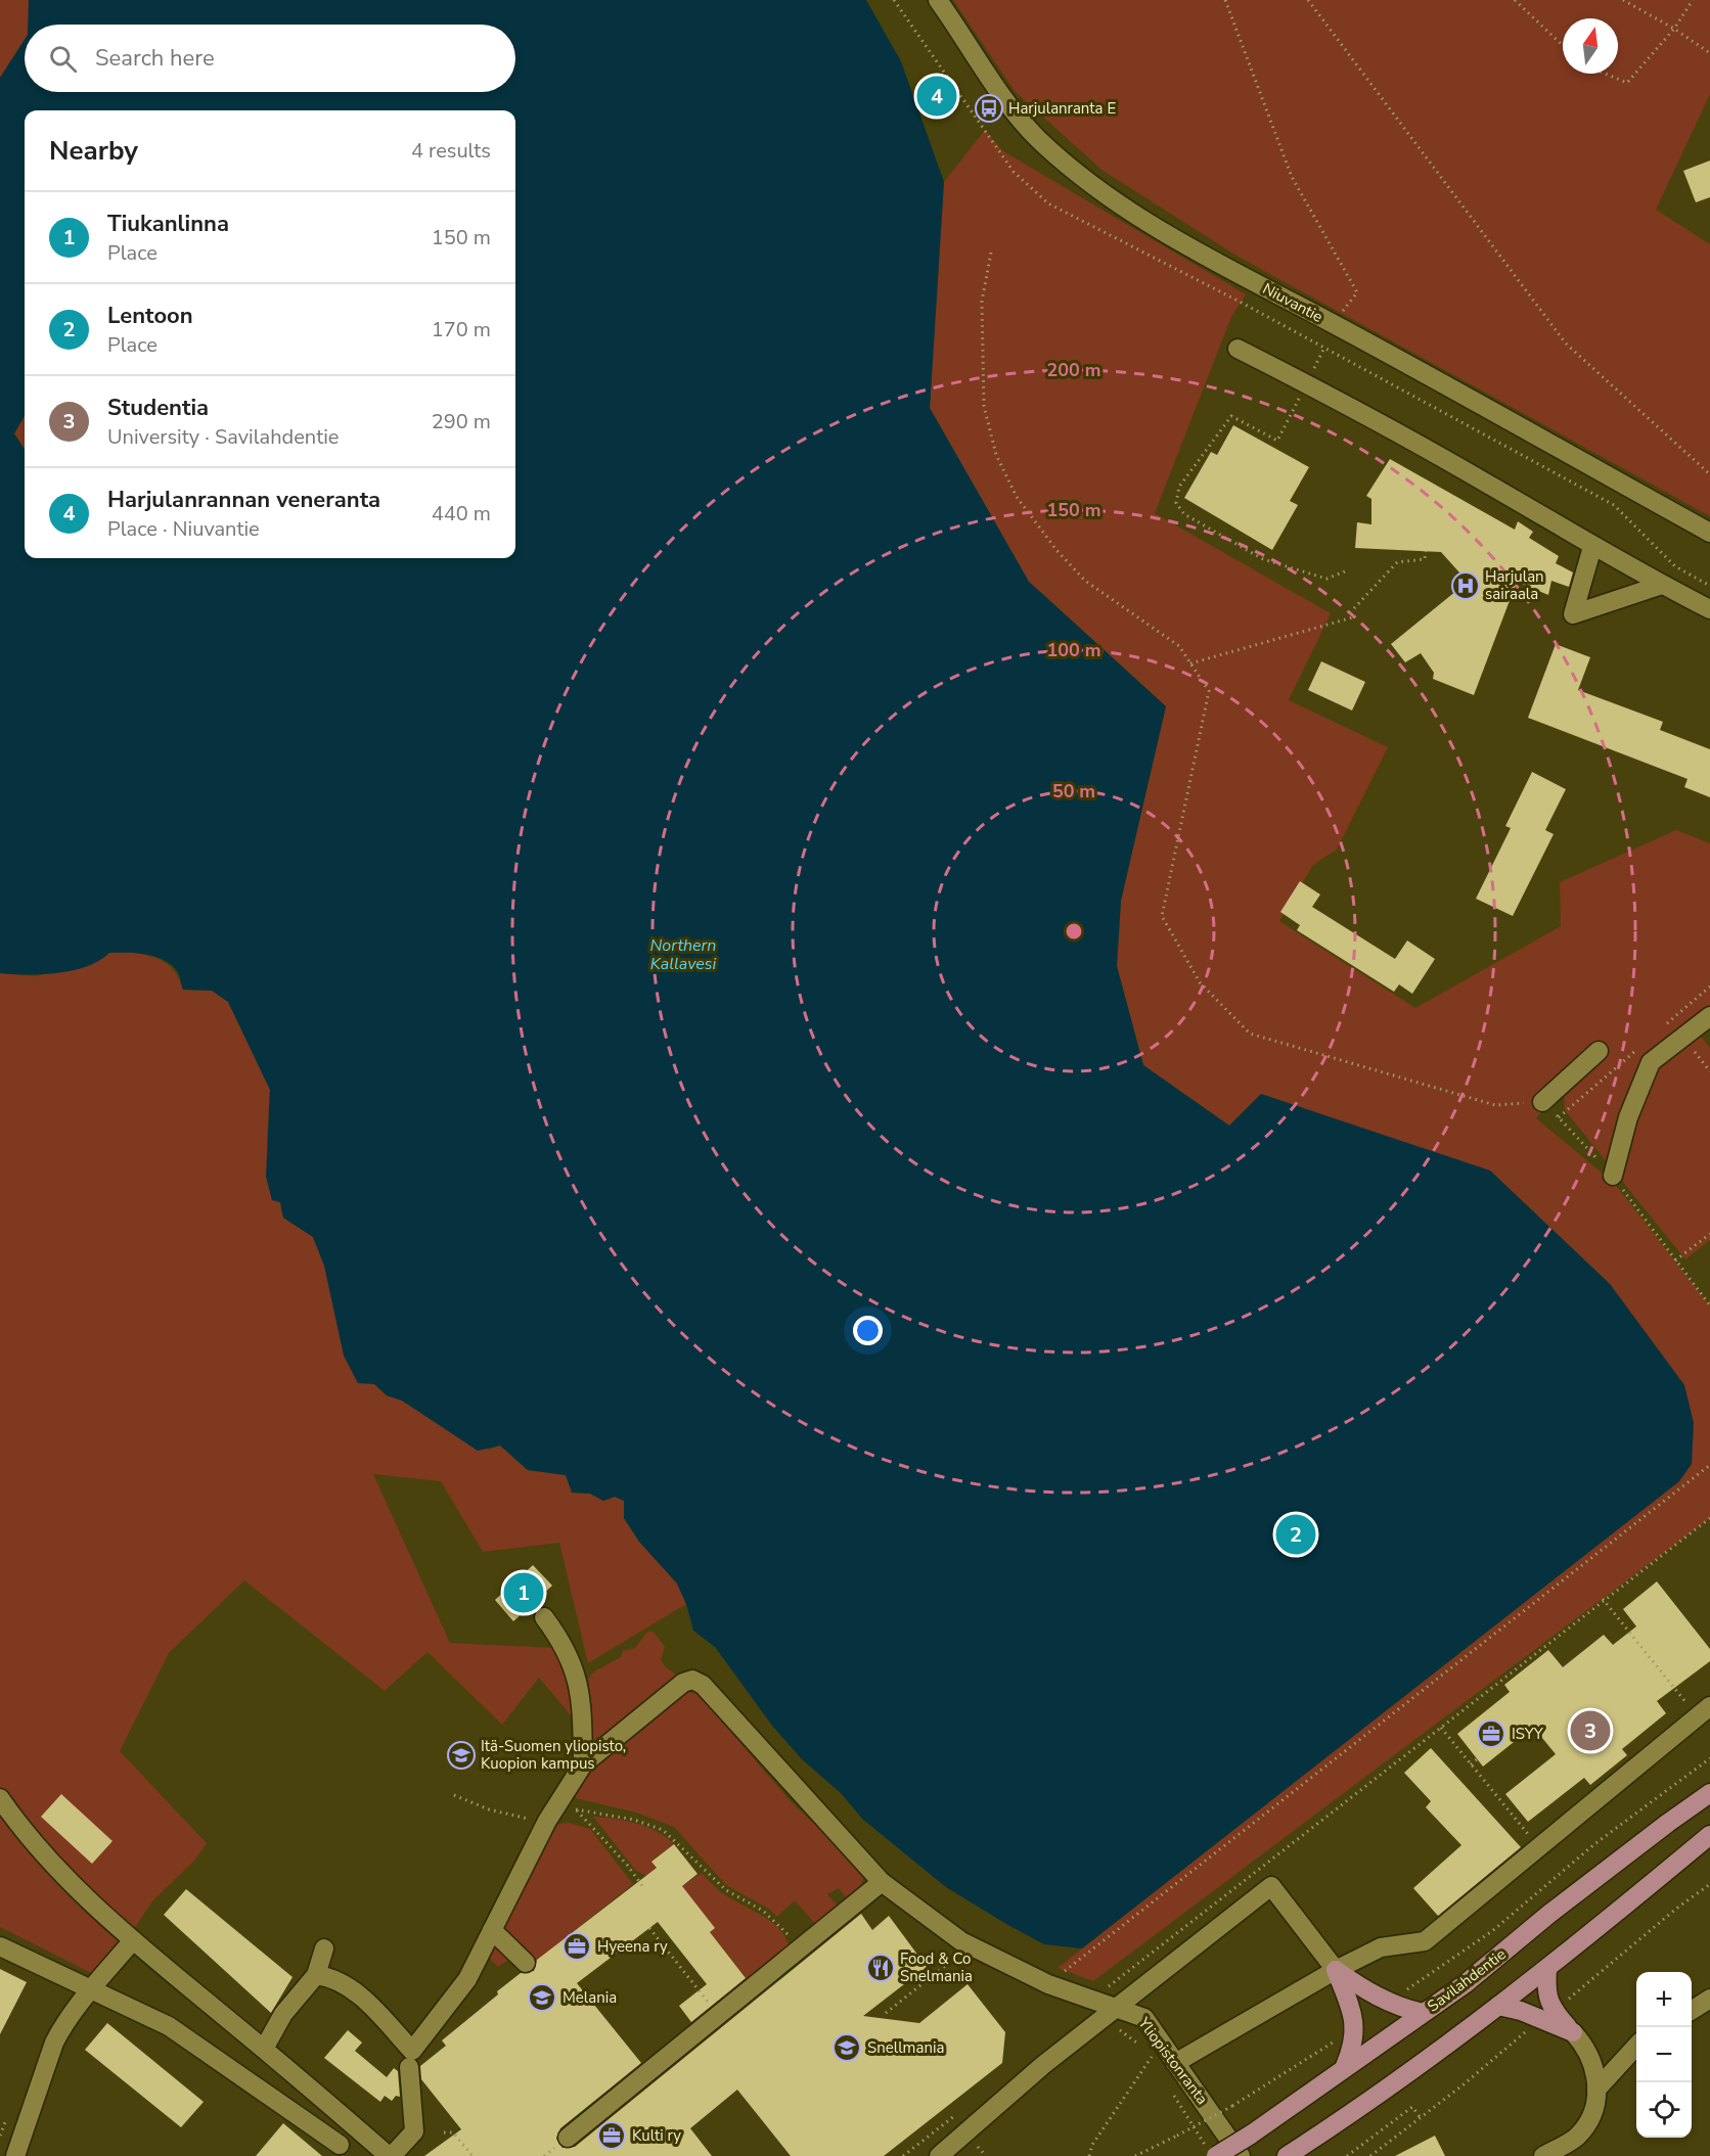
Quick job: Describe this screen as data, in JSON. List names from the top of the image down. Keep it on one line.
{"streets":{"main road":["Savilahdentie"],"street":["Niuvantie","Yliopistonranta"]},"water":["Northern Kallavesi"],"places":{"bus stop":["Harjulanranta E"],"hospital":["Harjulan sairaala"],"office":["ISYY","Hyeena ry","Kulti ry"],"school or university":["Itä-Suomen yliopisto, Kuopion kampus","Melania","Snellmania"],"restaurant":["Food & Co Snelmania"]},"north":"top","page":{"search":"Search here","pins":["4","2","1","3"],"heading":["Nearby","4 results"],"list":[{"mark":"1","name":"Tiukanlinna","note":"Place","value":"150 m"},{"mark":"2","name":"Lentoon","note":"Place","value":"170 m"},{"mark":"3","name":"Studentia","note":"University · Savilahdentie","value":"290 m"},{"mark":"4","name":"Harjulanrannan veneranta","note":"Place · Niuvantie","value":"440 m"}],"map_buttons":["+","−"]},"rings":["200 m","150 m","100 m","50 m"]}
